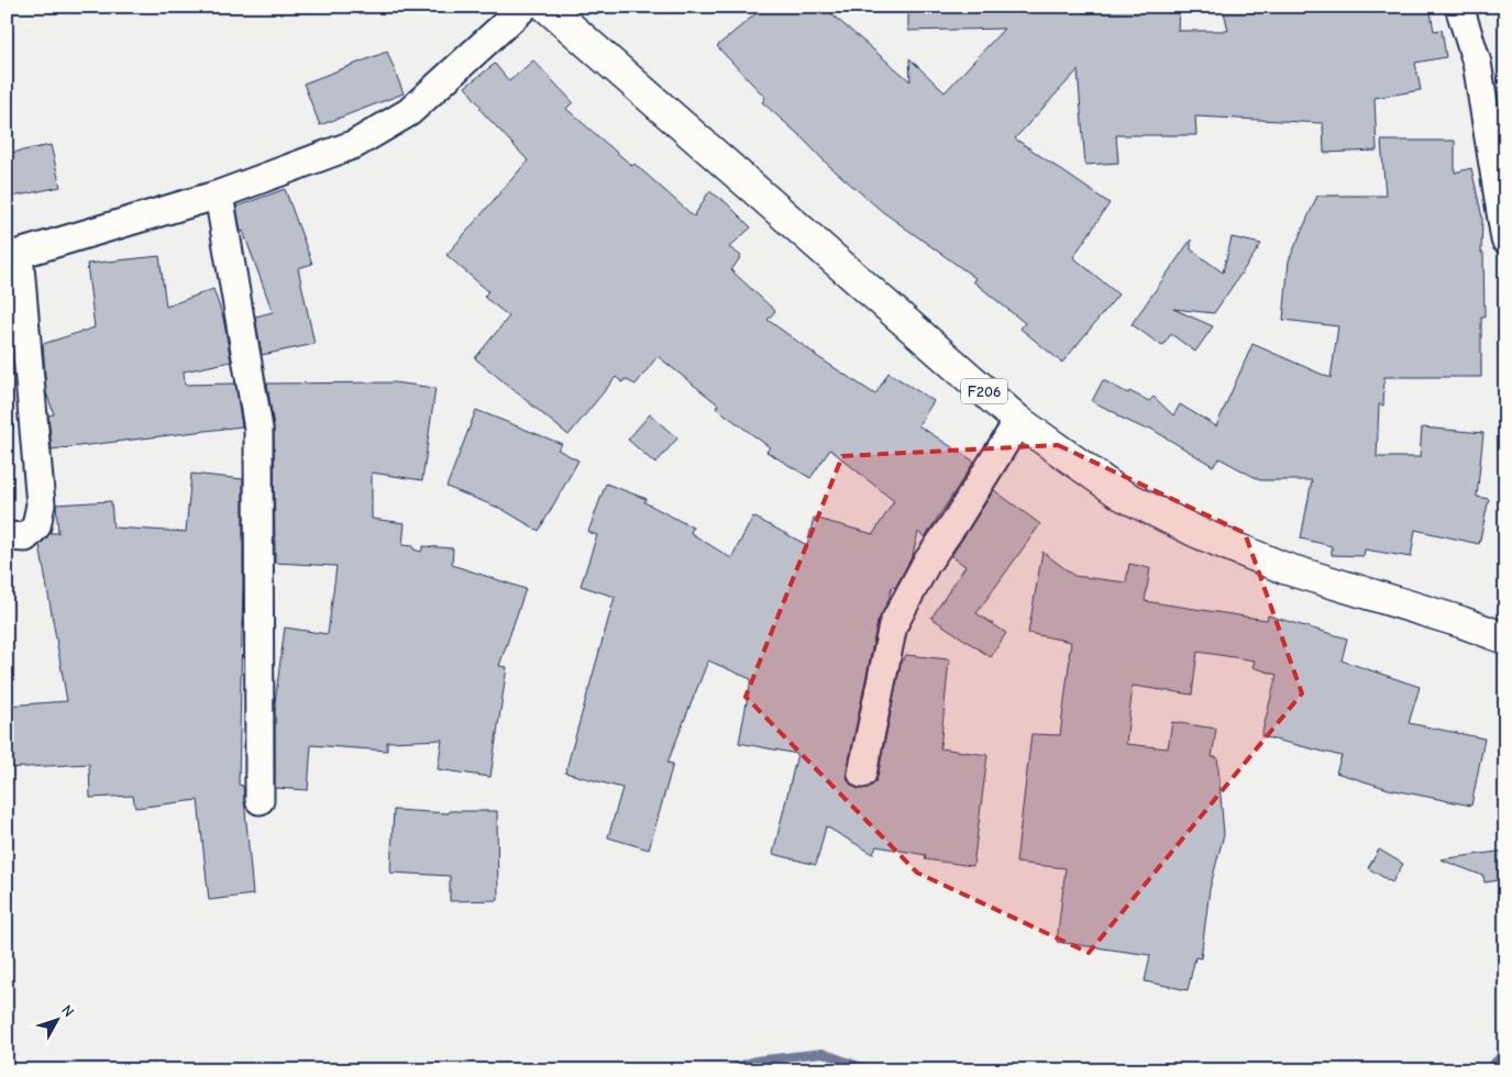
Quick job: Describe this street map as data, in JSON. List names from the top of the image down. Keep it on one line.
{"streets":{"main road":["F206"]},"north":"top right"}
